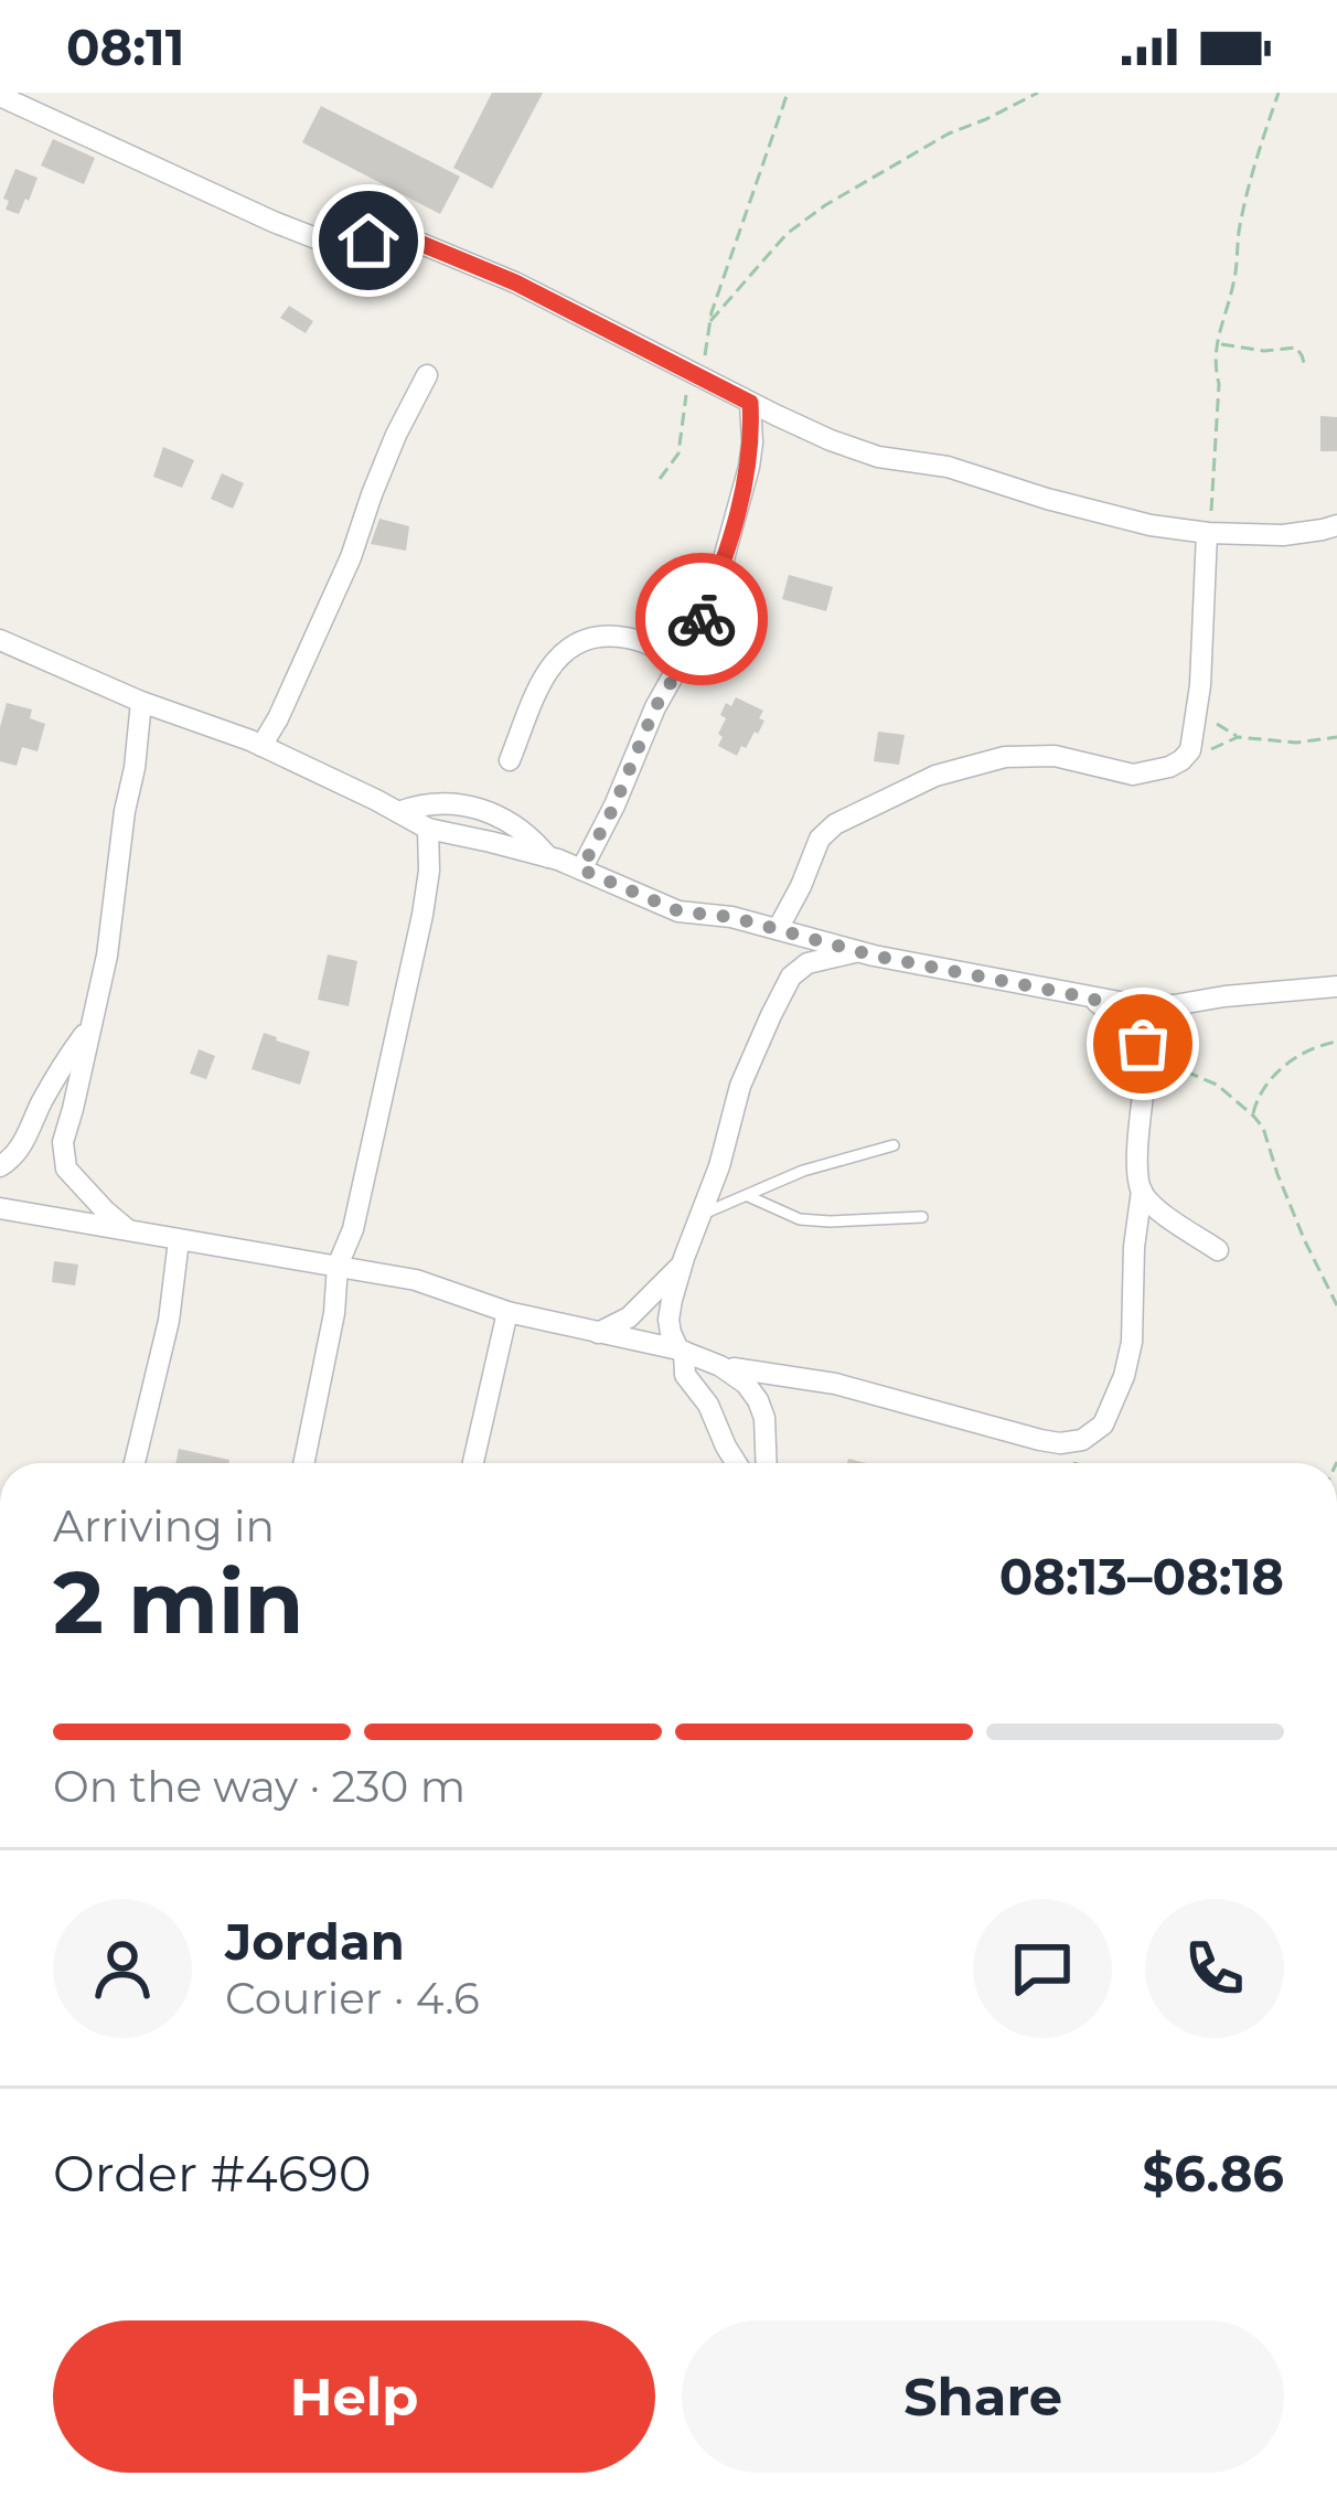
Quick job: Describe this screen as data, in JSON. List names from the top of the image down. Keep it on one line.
{"page":{"status":"08:11","heading":["2 min","Arriving in","08:13–08:18"],"panel":["Jordan","Courier · 4.6","Order #4690","$6.86"],"bar":"On the way · 230 m","buttons":["Help","Share"]}}
